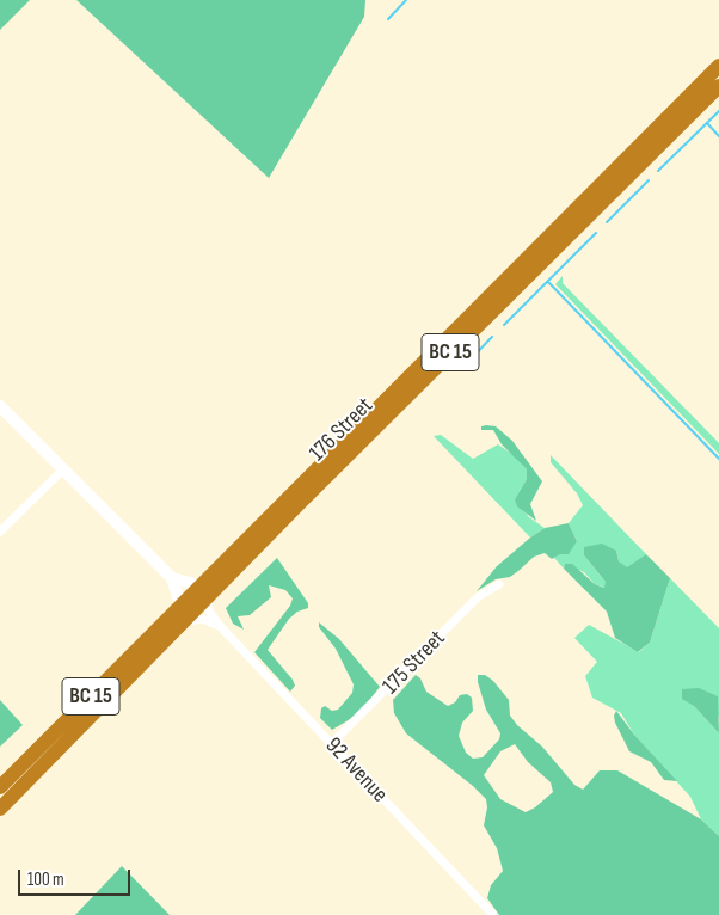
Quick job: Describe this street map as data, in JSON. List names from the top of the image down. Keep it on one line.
{"streets":{"highway":["BC 15","176 Street"],"street":["175 Street","92 Avenue"]},"crossings":[["176 Street","92 Avenue"],["175 Street","92 Avenue"]],"scale_bar":"100 m"}
